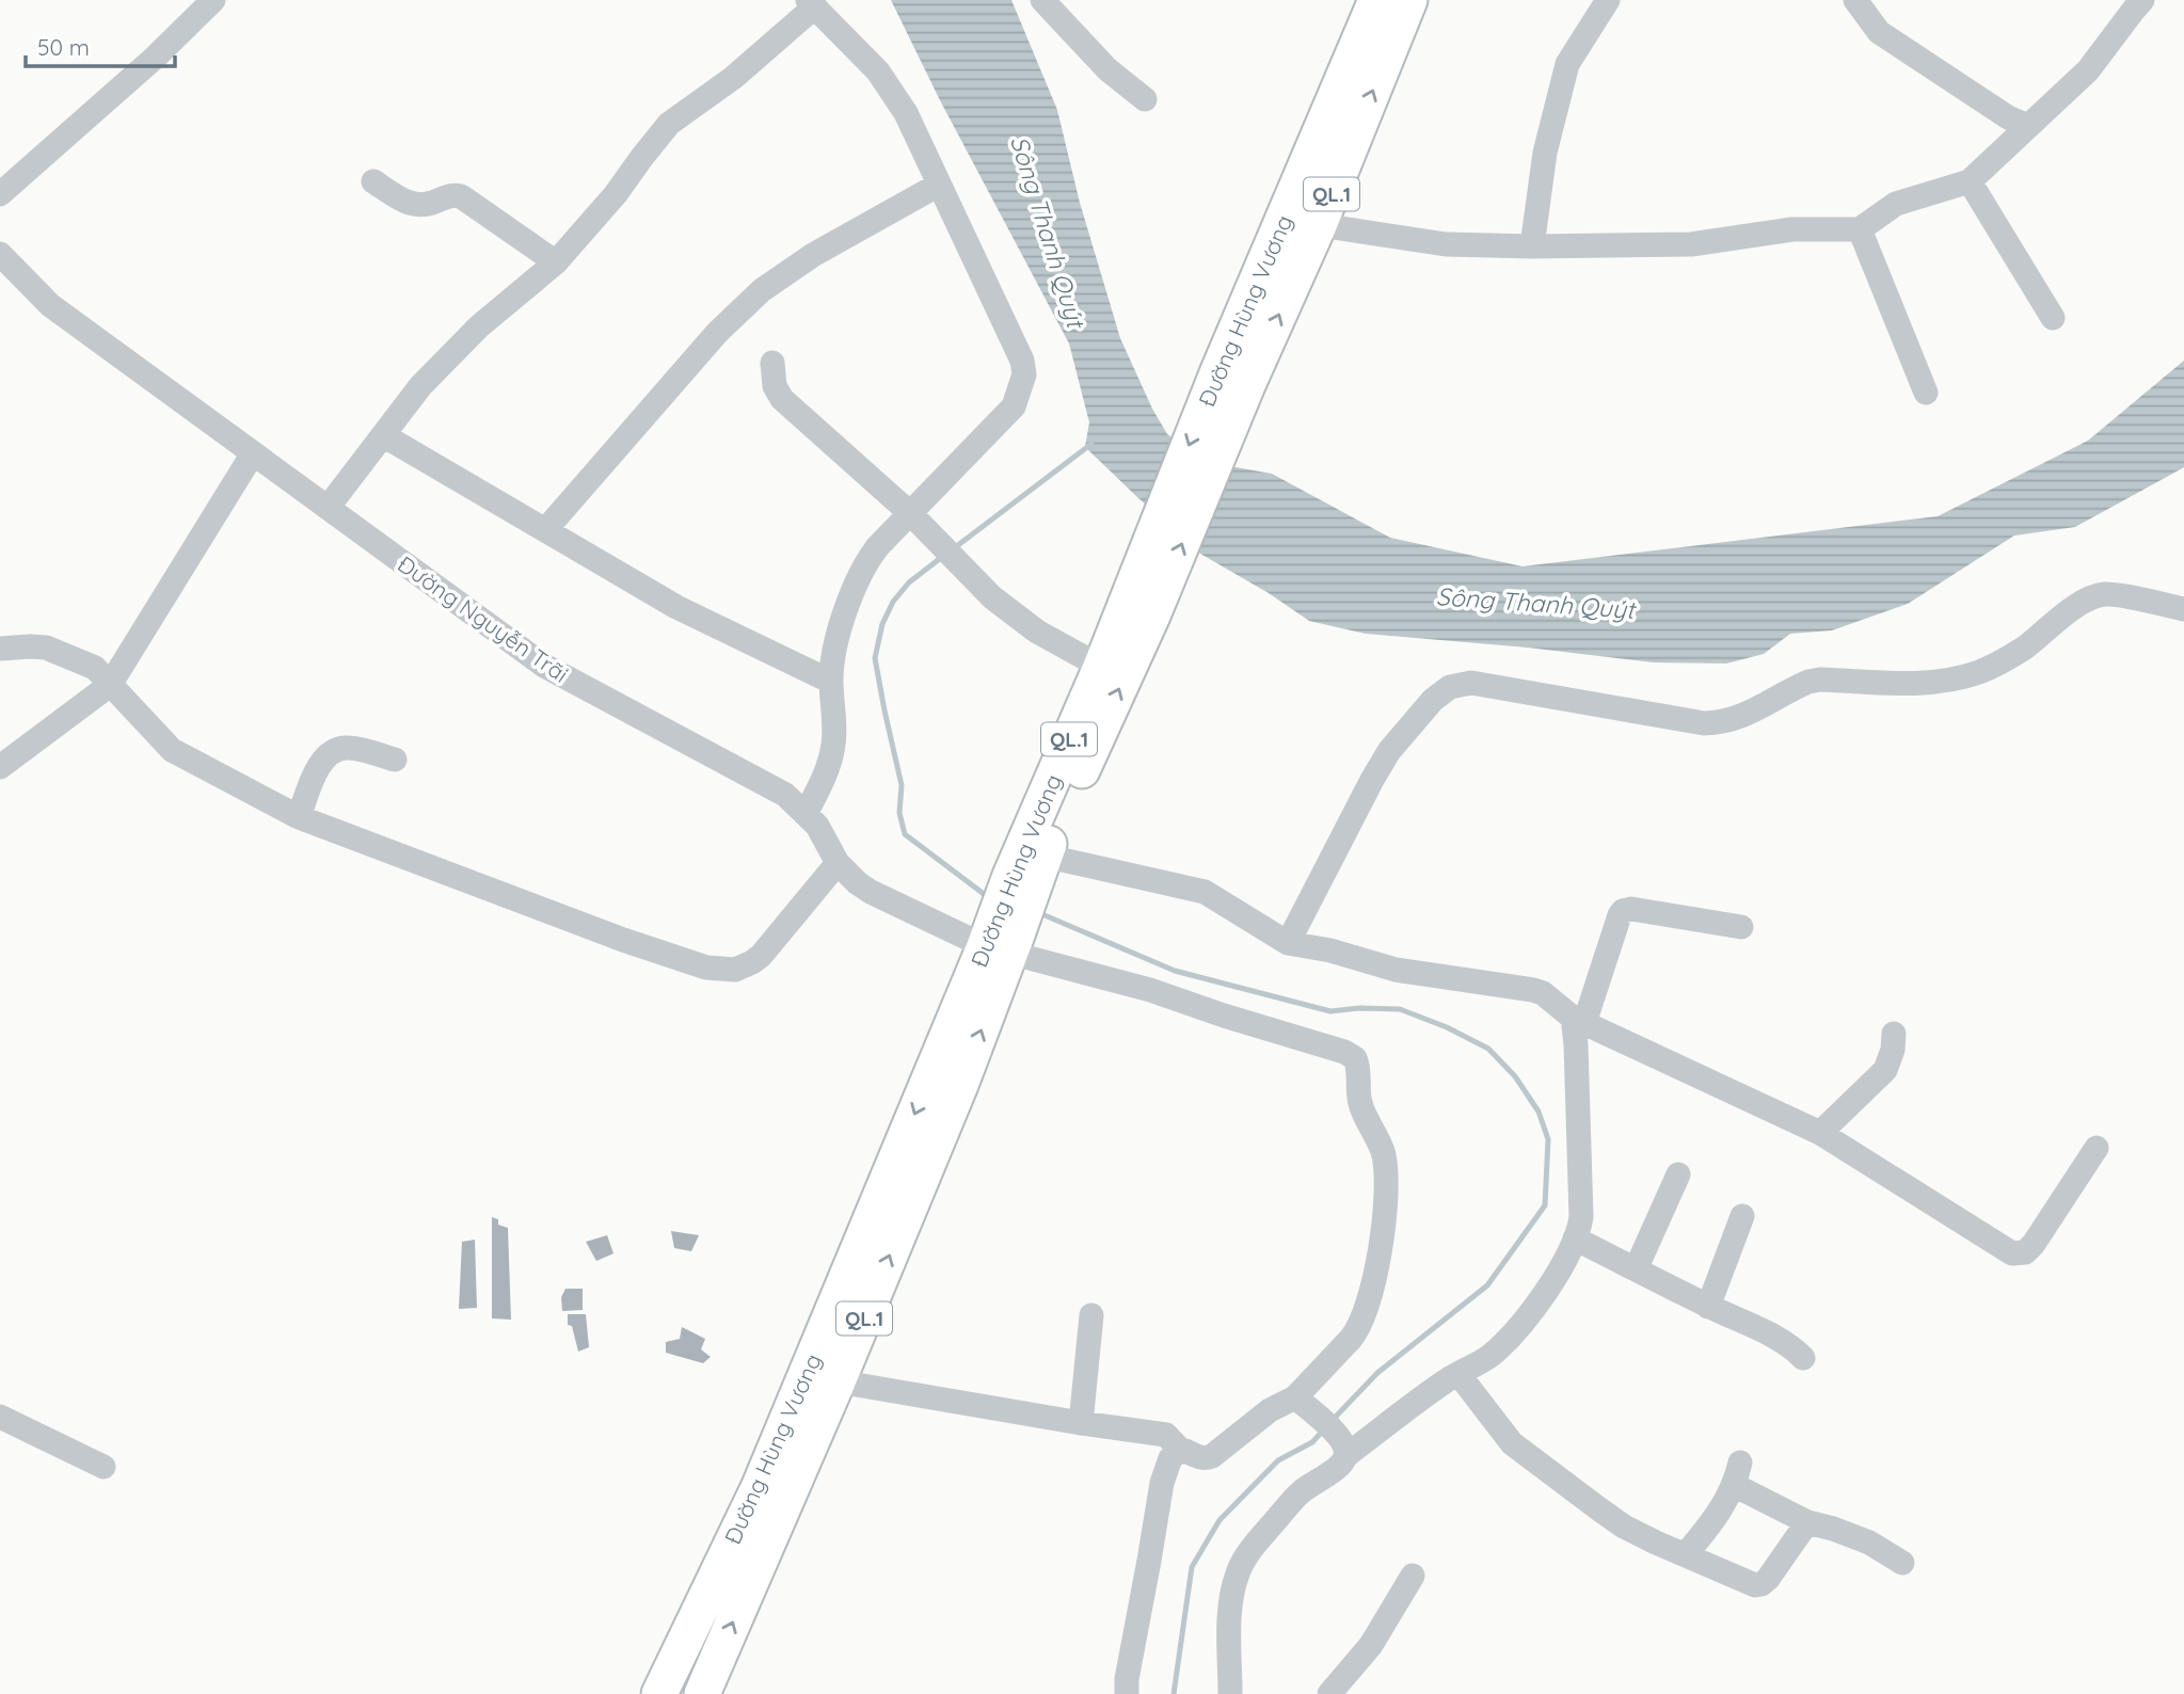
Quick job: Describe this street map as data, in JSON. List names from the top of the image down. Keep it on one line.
{"streets":{"highway":["QL.1","Đường Hùng Vương"],"street":["Đường Nguyễn Trãi"]},"crossings":[["Đường Hùng Vương","Đường Nguyễn Trãi"]],"water":["Sông Thanh Quýt"],"scale_bar":"50 m"}
